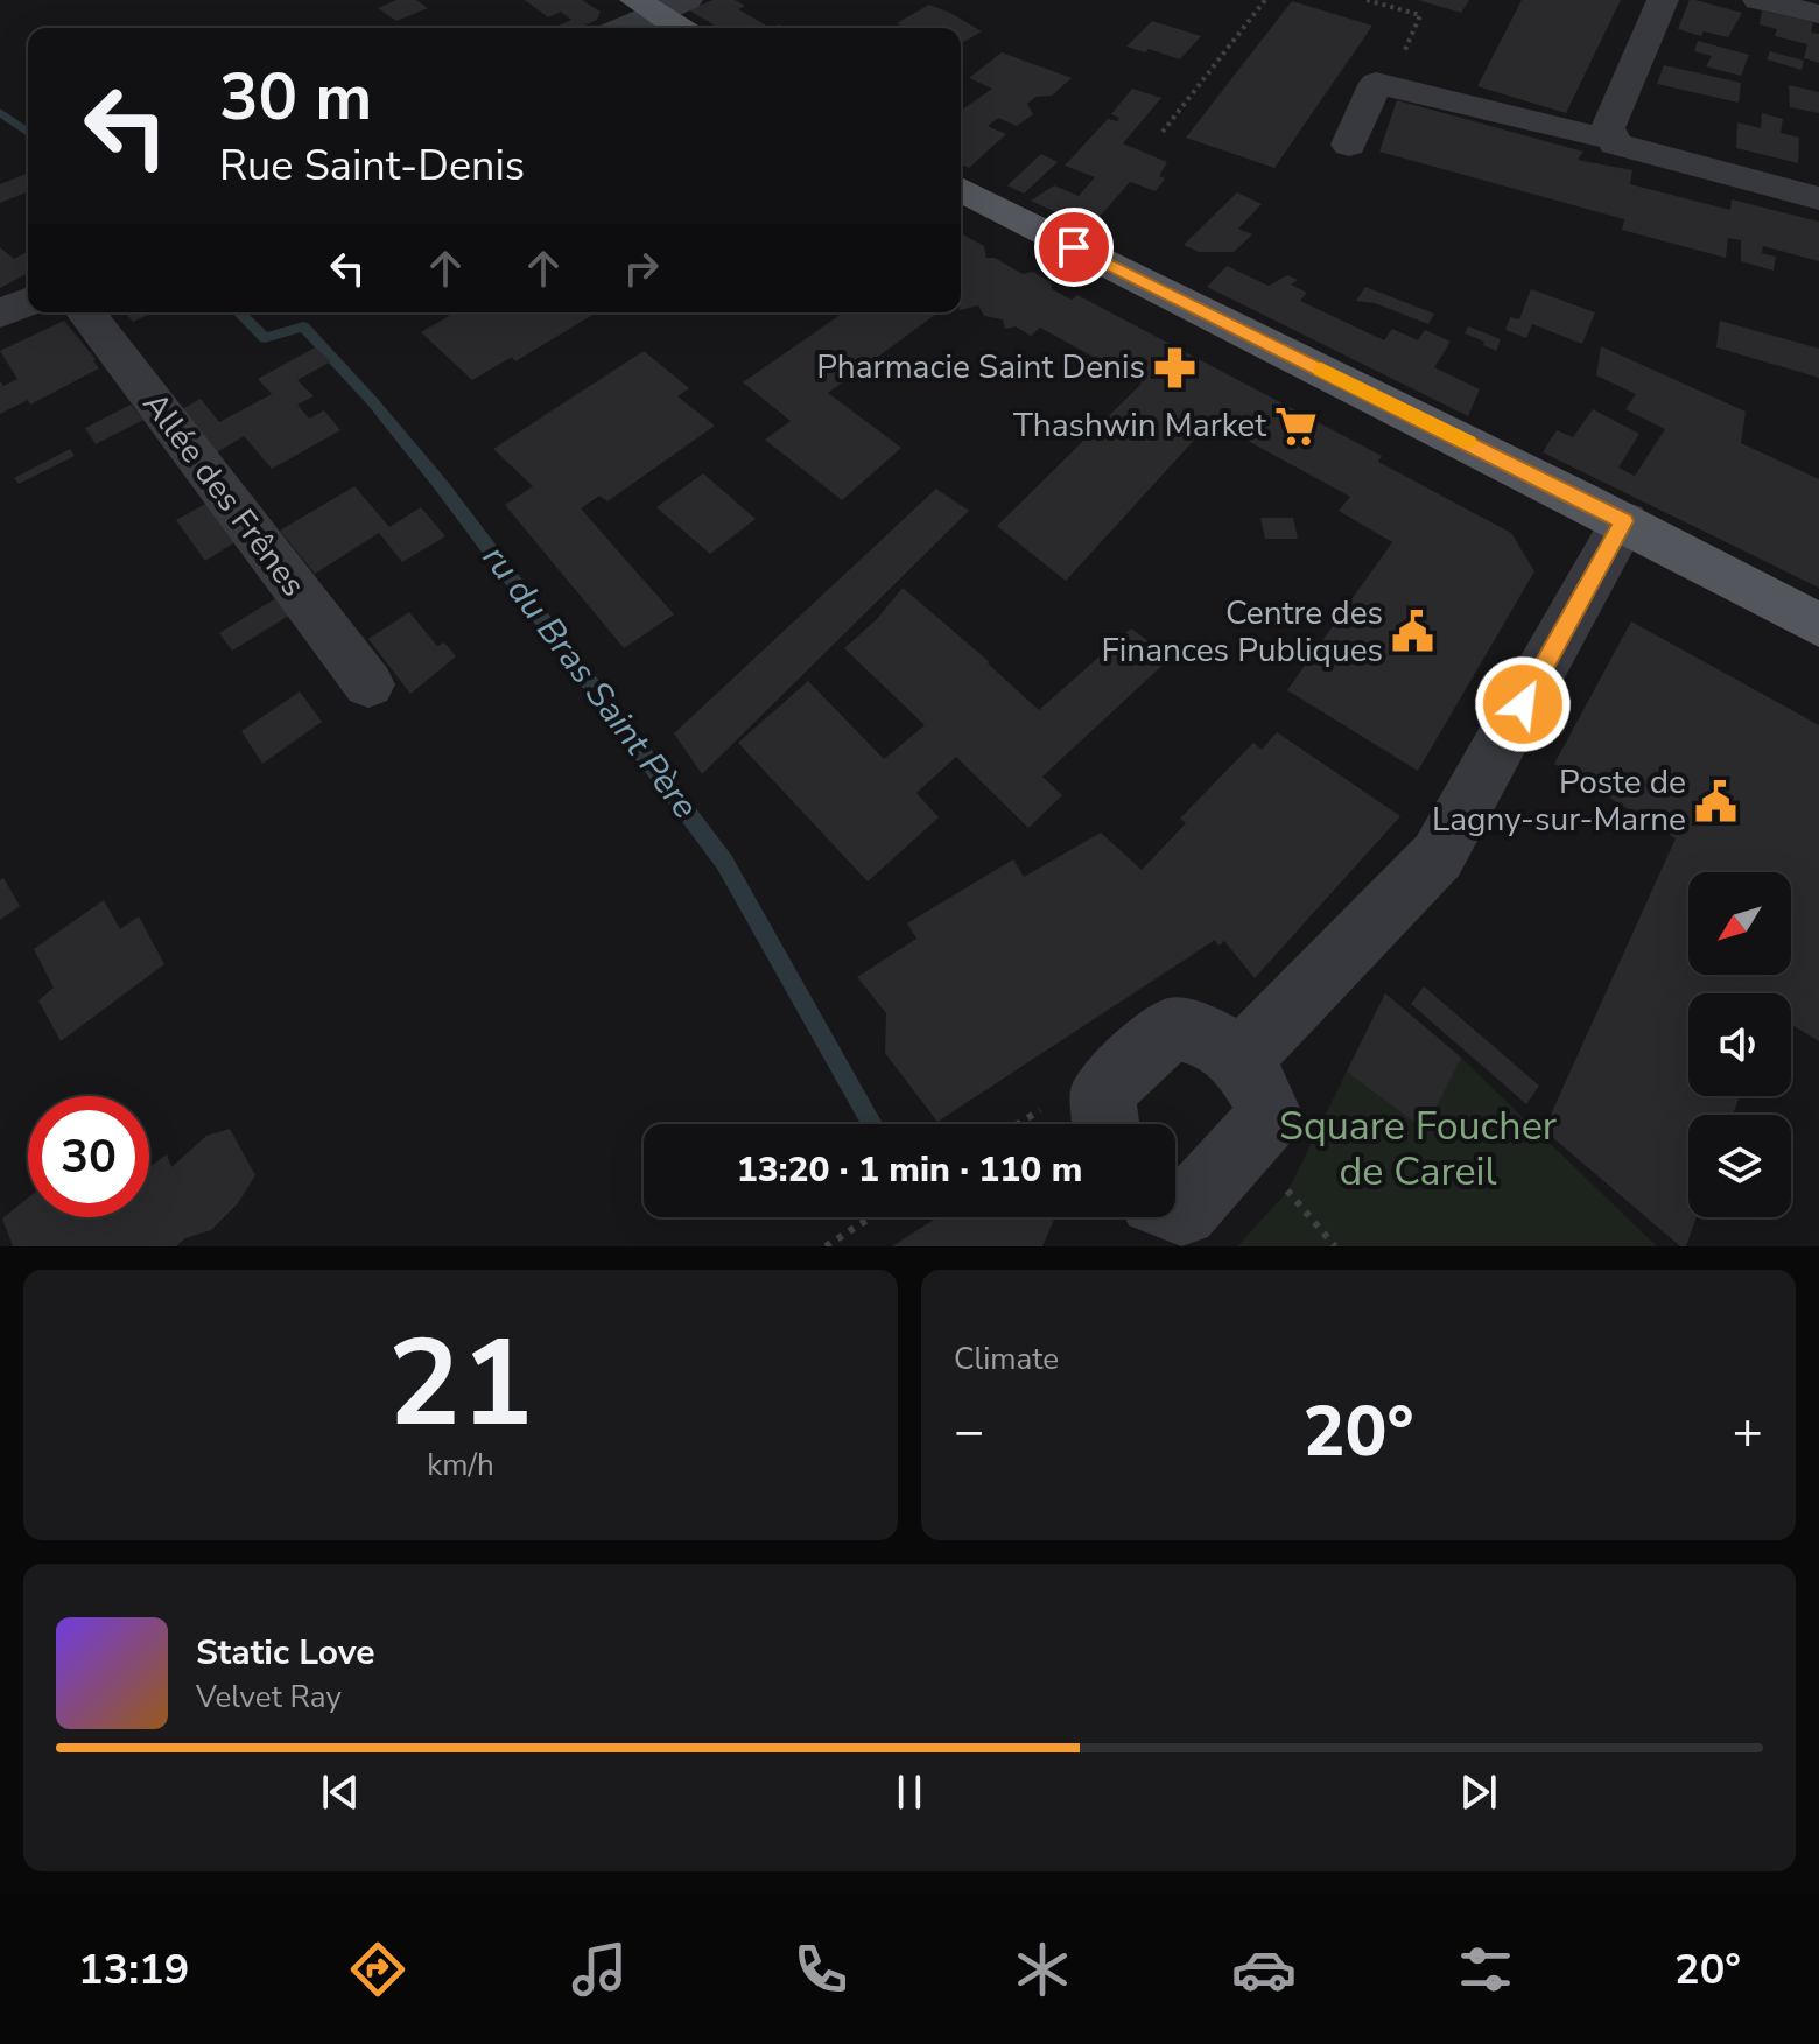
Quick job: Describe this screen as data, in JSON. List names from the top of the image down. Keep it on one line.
{"streets":{"street":["Allée des Frênes"]},"water":["ru du Bras Saint Père"],"parks":["Square Foucher de Careil"],"places":{"pharmacy":["Pharmacie Saint Denis"],"supermarket":["Thashwin Market"],"public building":["Centre des Finances Publiques","Poste de Lagny-sur-Marne"]},"north":"bottom left","page":{"turn":["30 m","Rue Saint-Denis"],"limit":"30","trip":"13:20 · 1 min · 110 m","tile":[["21","km/h"],"Climate"],"heat":["−","20°","+"],"song":["Static Love","Velvet Ray"],"tabs":["13:19","20°"]}}
